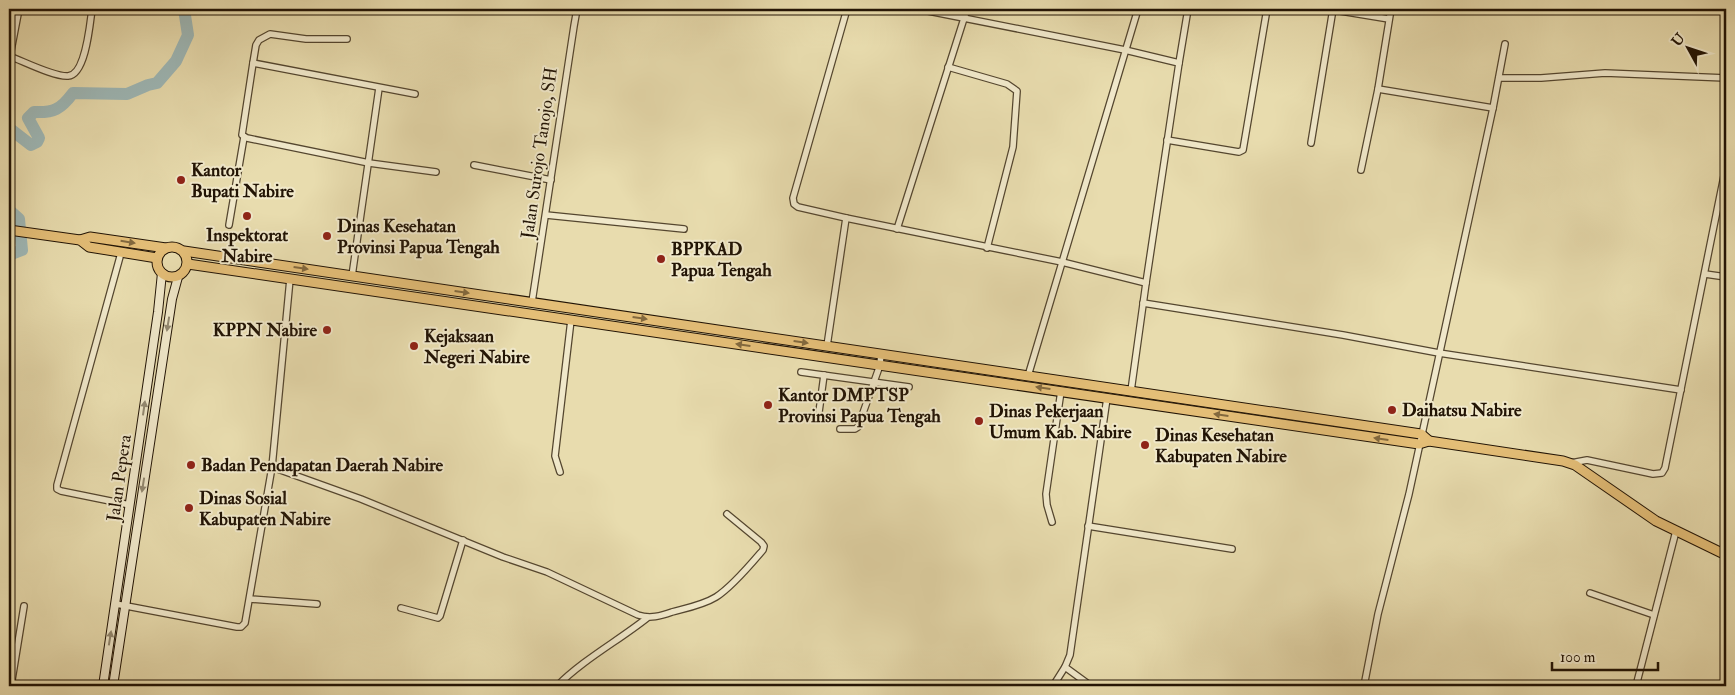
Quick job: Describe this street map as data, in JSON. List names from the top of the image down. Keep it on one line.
{"streets":{"main road":["Jalan Pepera"],"street":["Jalan Surojo Tanojo, SH"]},"places":["Kantor Bupati Nabire","Inspektorat Nabire","Dinas Kesehatan Provinsi Papua Tengah","BPPKAD Papua Tengah","KPPN Nabire","Kejaksaan Negeri Nabire","Kantor DMPTSP Provinsi Papua Tengah","Daihatsu Nabire","Dinas Pekerjaan Umum Kab. Nabire","Dinas Kesehatan Kabupaten Nabire","Badan Pendapatan Daerah Nabire","Dinas Sosial Kabupaten Nabire"],"scale_bar":"100 m","north":"top left"}
